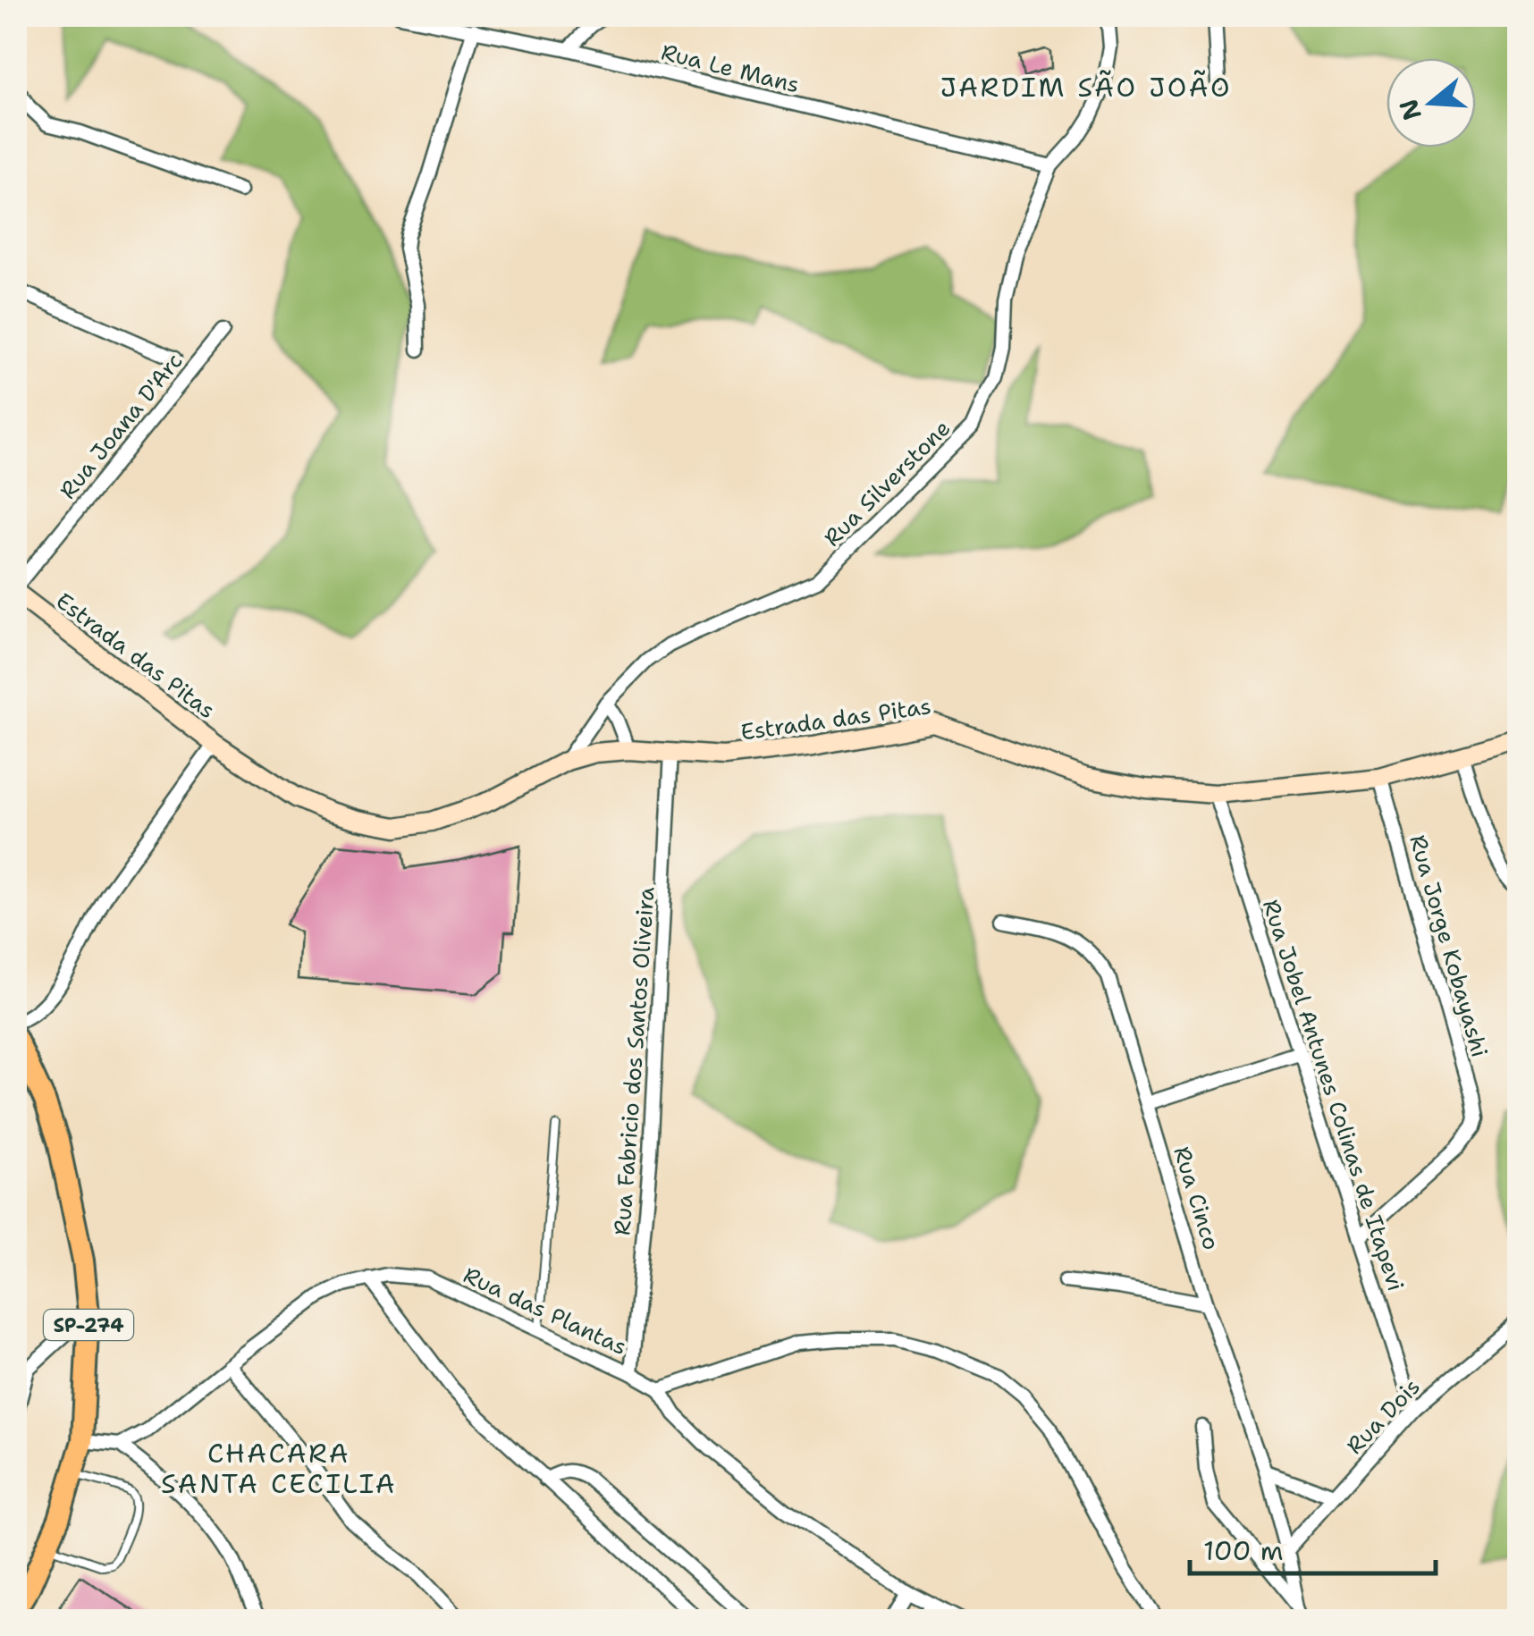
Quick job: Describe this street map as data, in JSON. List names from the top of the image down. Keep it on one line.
{"streets":{"main road":["SP-274"],"street":["Rua Le Mans","Rua Joana D'Arc","Rua Silverstone","Estrada das Pitas","Rua Jorge Kobayashi","Rua Fabricio dos Santos Oliveira","Rua Jobel Antunes Colinas de Itapevi","Rua Cinco","Rua das Plantas","Rua Dois"]},"crossings":[["Rua Le Mans","Rua Silverstone"],["Rua Joana D'Arc","Estrada das Pitas"],["Rua Silverstone","Estrada das Pitas"],["Estrada das Pitas","Rua Jorge Kobayashi"],["Estrada das Pitas","Rua Fabricio dos Santos Oliveira"],["Estrada das Pitas","Rua Jobel Antunes Colinas de Itapevi"],["Rua Jorge Kobayashi","Rua Jobel Antunes Colinas de Itapevi"],["Rua Fabricio dos Santos Oliveira","Rua das Plantas"],["Rua Jobel Antunes Colinas de Itapevi","Rua Dois"],["Rua Cinco","Rua Dois"]],"districts":["JARDIM SÃO JOÃO","CHACARA SANTA CECILIA"],"scale_bar":"100 m","north":"left"}
